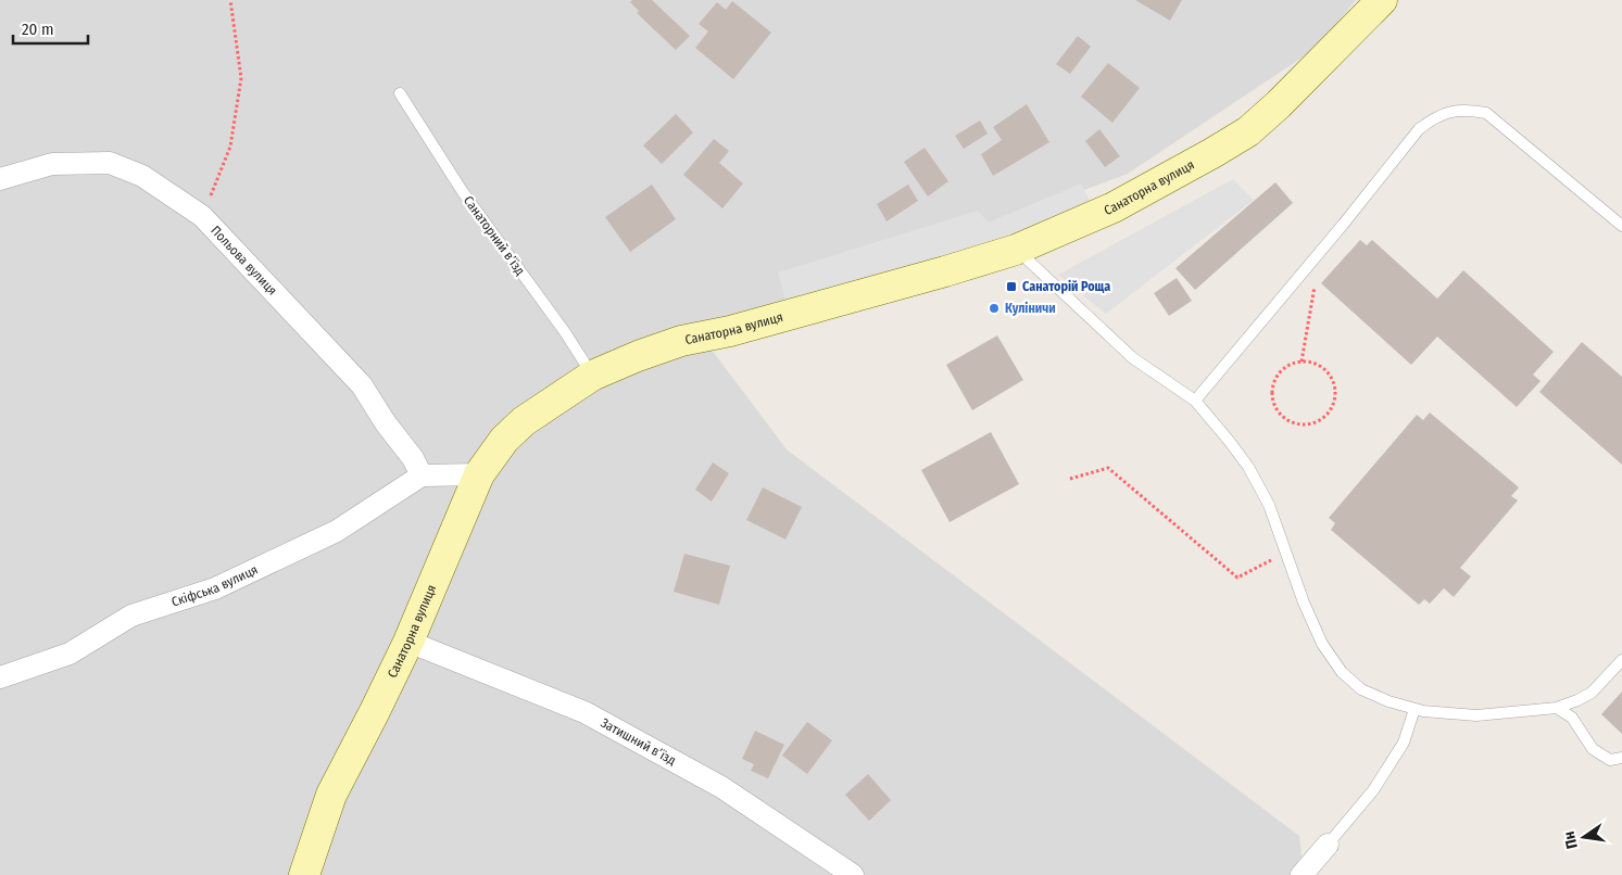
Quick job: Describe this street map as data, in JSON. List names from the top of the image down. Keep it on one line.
{"streets":{"street":["Санаторна вулиця","Польова вулиця","Скіфська вулиця","Затишний в’їзд"],"lane":["Санаторний в’їзд"]},"crossings":[["Санаторна вулиця","Санаторний в’їзд"],["Санаторна вулиця","Затишний в’їзд"],["Польова вулиця","Скіфська вулиця"]],"places":{"transit":["Санаторій Роща"],"other":["Куліничи"]},"scale_bar":"20 m","north":"left"}
